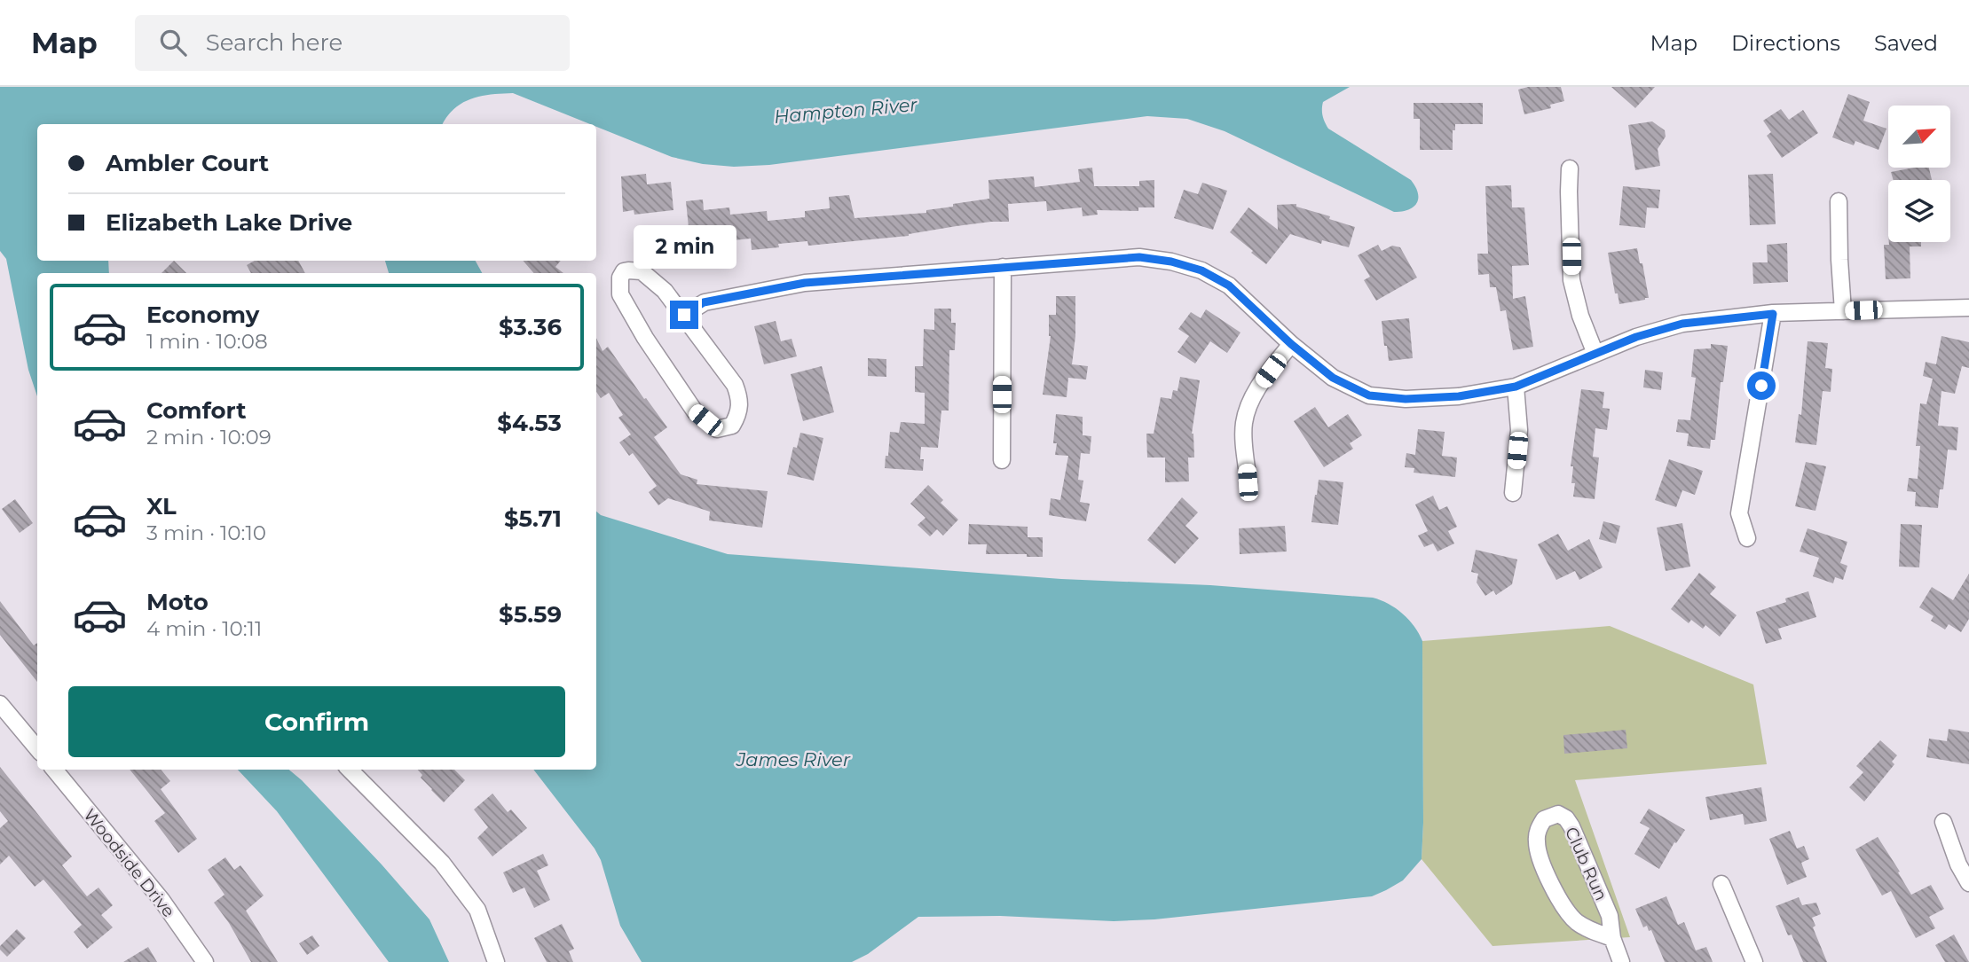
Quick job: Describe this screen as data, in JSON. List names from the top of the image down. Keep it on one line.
{"streets":{"street":["Woodside Drive","Club Run"]},"water":["Hampton River","James River"],"north":"top right","page":{"header":"Map","search":"Search here","nav":["Map","Directions","Saved"],"banner":["Ambler Court","Elizabeth Lake Drive"],"bubble":"2 min","list":[{"name":"Economy","note":"1 min · 10:08","value":"$3.36"},{"name":"Comfort","note":"2 min · 10:09","value":"$4.53"},{"name":"XL","note":"3 min · 10:10","value":"$5.71"},{"name":"Moto","note":"4 min · 10:11","value":"$5.59"}],"buttons":"Confirm"}}
